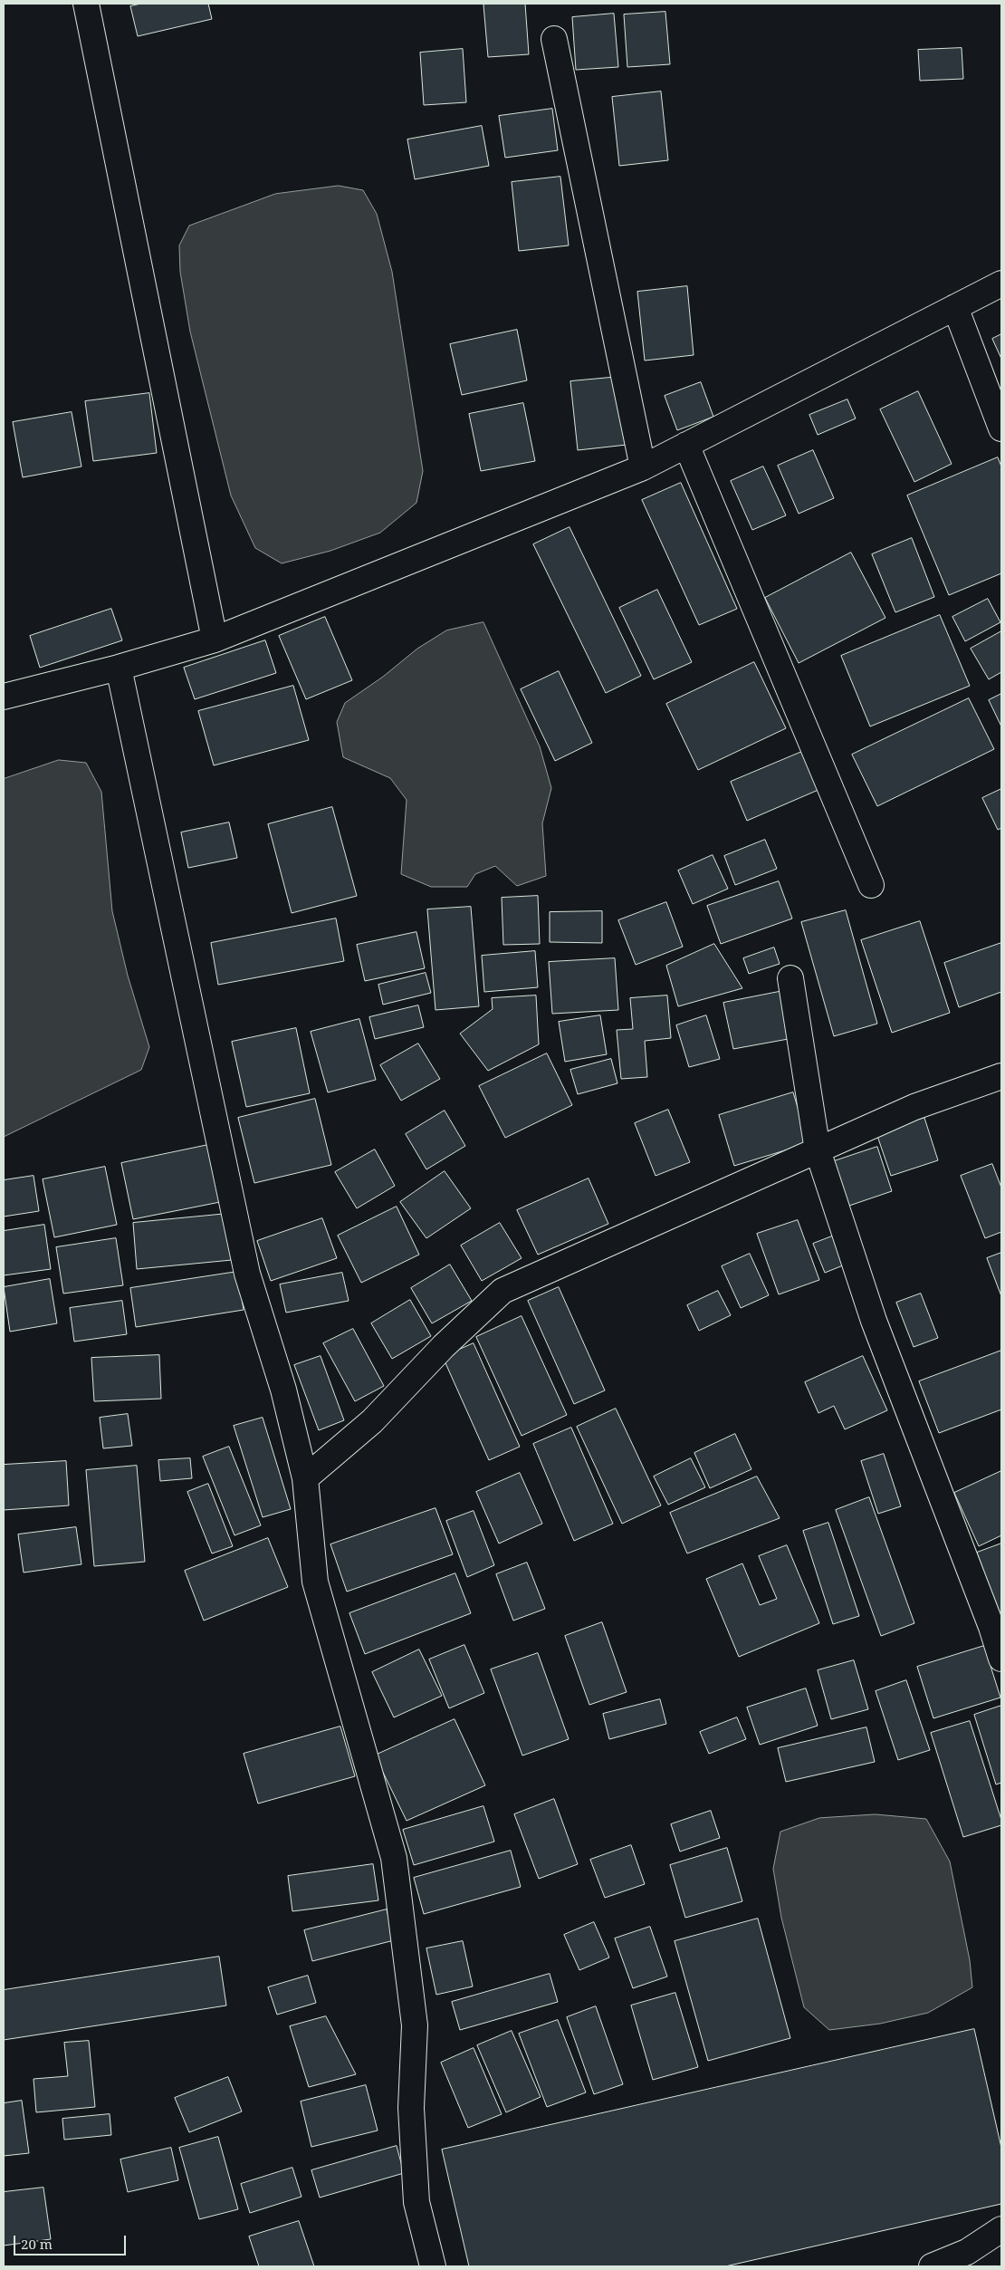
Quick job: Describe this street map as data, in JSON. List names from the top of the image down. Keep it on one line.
{"scale_bar":"20 m"}
